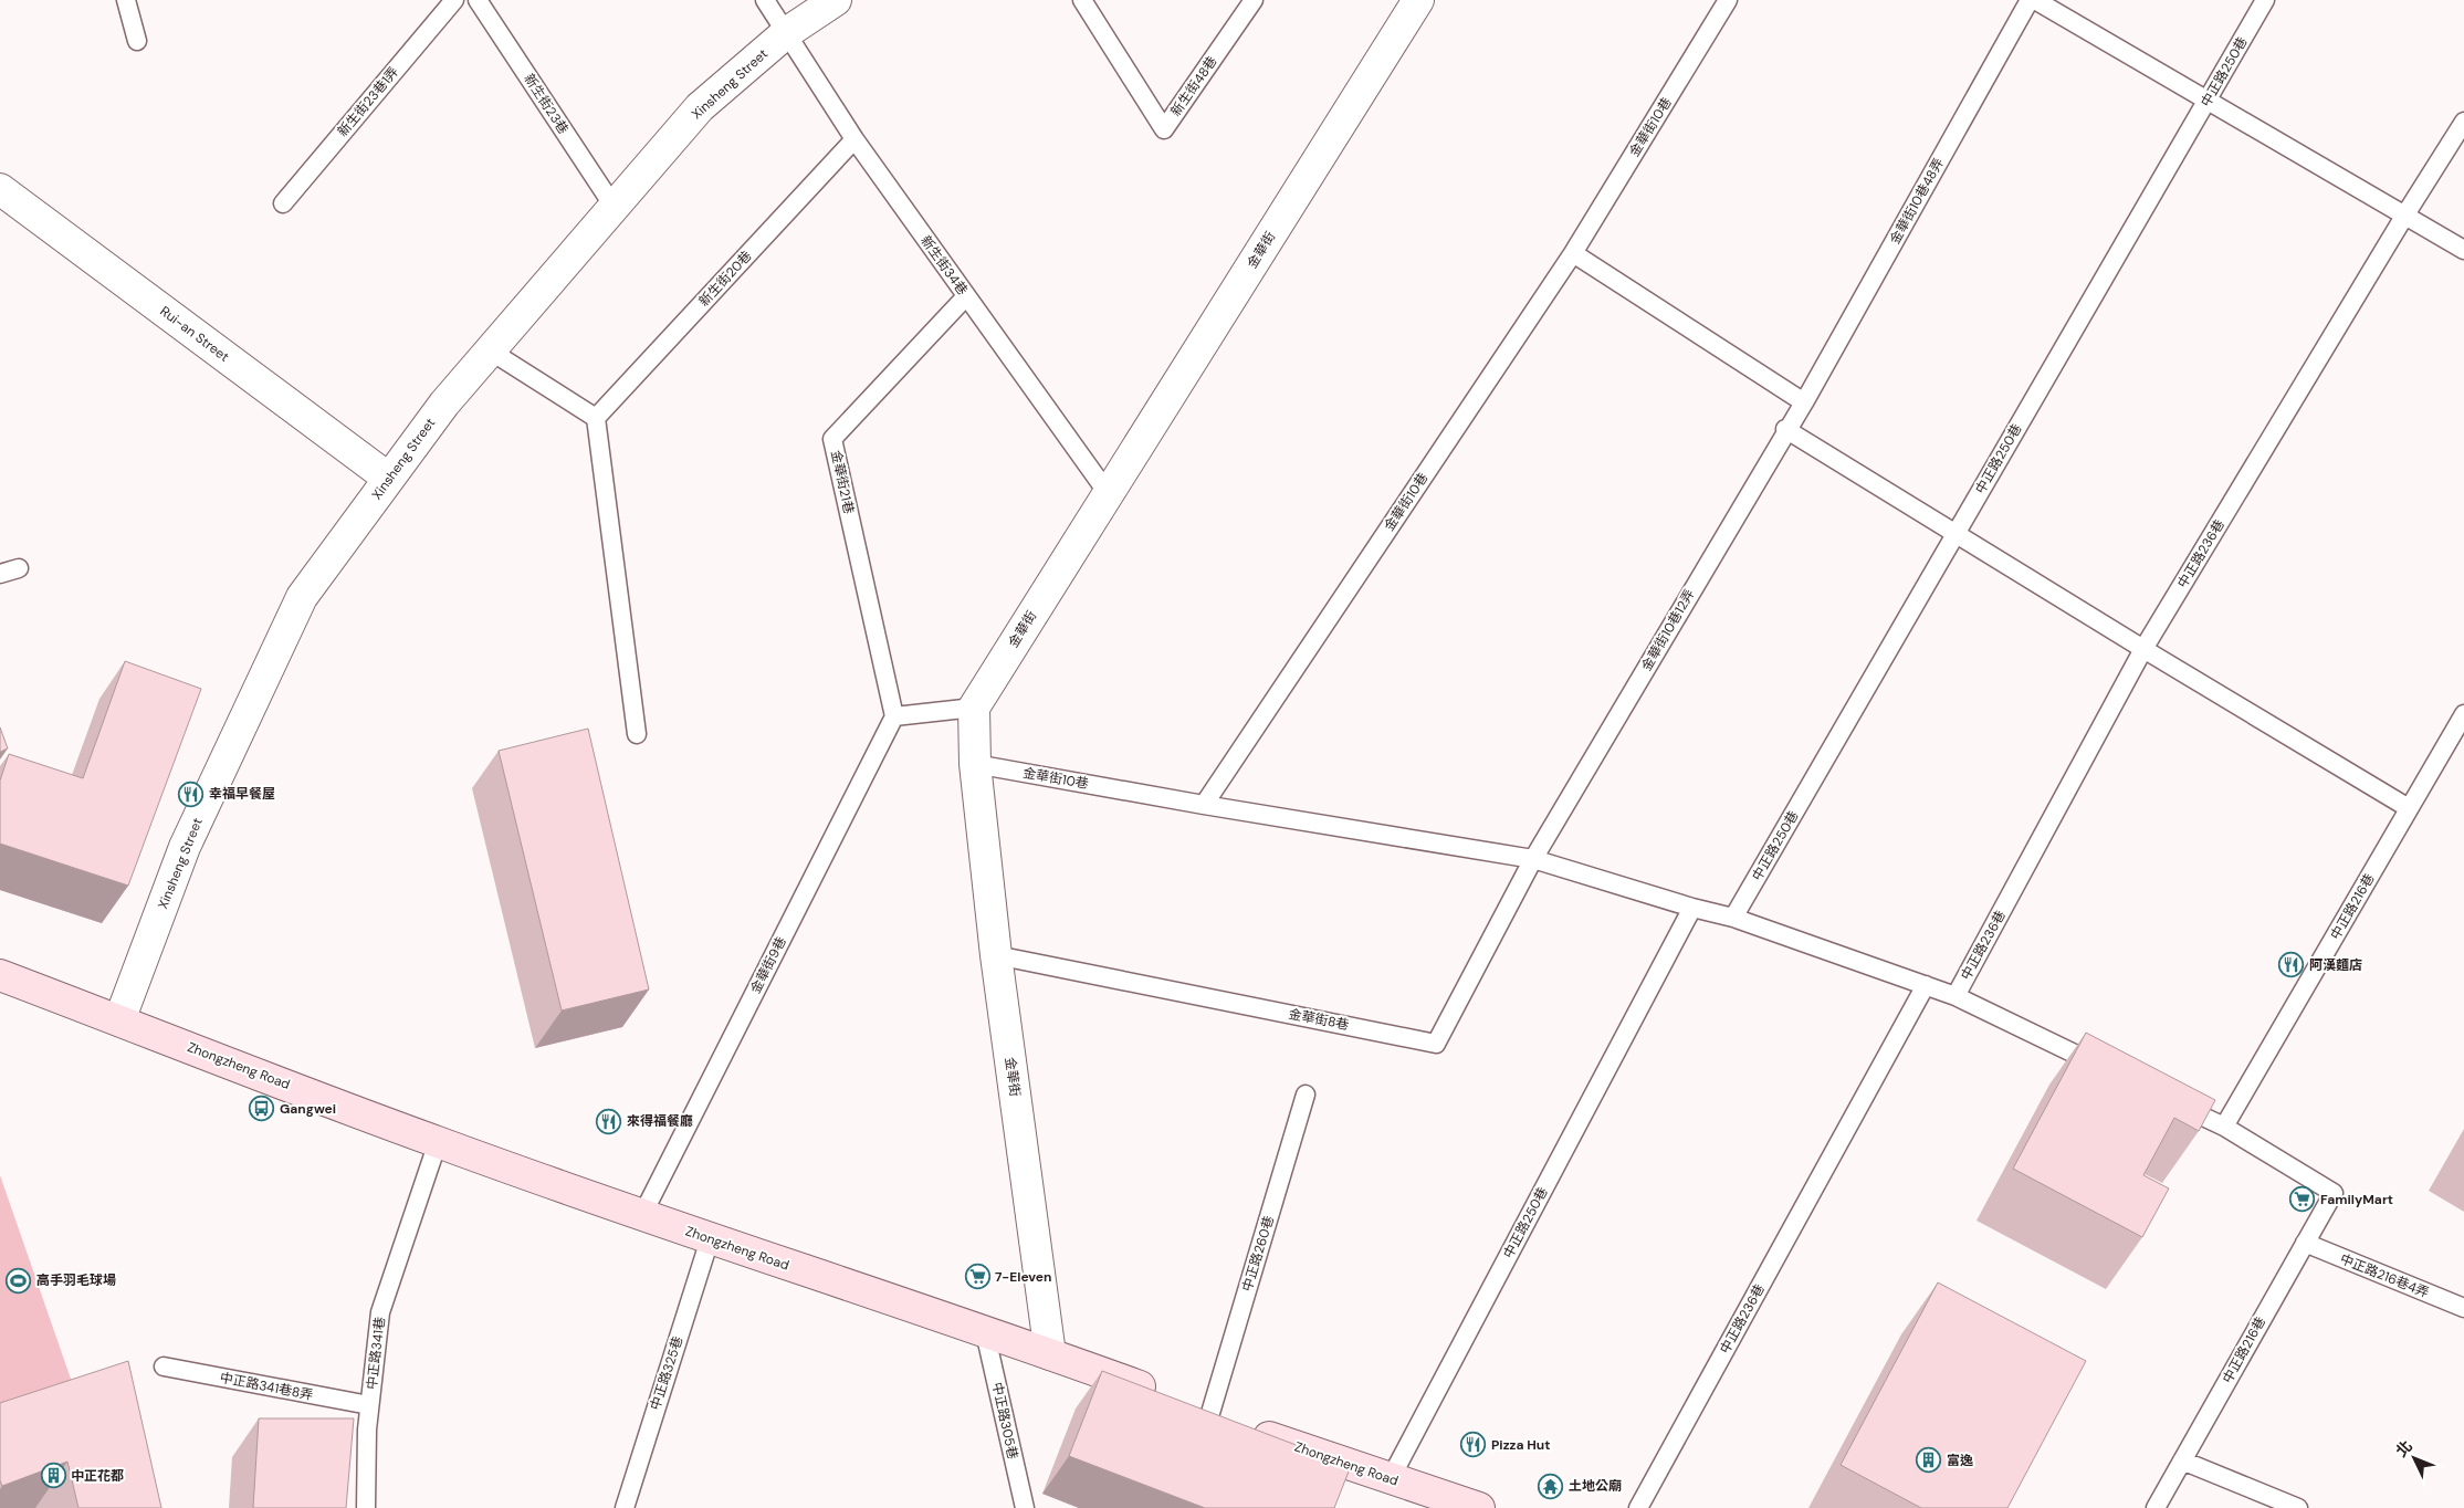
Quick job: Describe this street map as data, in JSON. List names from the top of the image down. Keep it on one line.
{"streets":{"main road":["Zhongzheng Road"],"street":["Xinsheng Street","金華街","Rui-an Street"],"lane":["中正路250巷","新生街48巷","新生街23巷1弄","新生街23巷","金華街10巷","金華街10巷48弄","新生街34巷","新生街20巷","金華街21巷","中正路236巷","金華街10巷12弄","中正路216巷","金華街9巷","金華街8巷","中正路260巷","中正路216巷4弄","中正路341巷","中正路325巷","中正路341巷8弄","中正路305巷"]},"crossings":[["中正路250巷","Zhongzheng Road"],["Xinsheng Street","新生街23巷"],["Xinsheng Street","新生街34巷"],["Xinsheng Street","Rui-an Street"],["Xinsheng Street","Zhongzheng Road"],["金華街10巷","金華街"],["金華街10巷48弄","金華街10巷12弄"],["金華街","新生街34巷"],["金華街","金華街8巷"],["金華街","Zhongzheng Road"],["新生街34巷","新生街20巷"],["新生街34巷","金華街21巷"],["金華街21巷","金華街9巷"],["金華街10巷12弄","金華街8巷"],["中正路216巷","中正路216巷4弄"],["金華街9巷","Zhongzheng Road"],["Zhongzheng Road","中正路260巷"],["Zhongzheng Road","中正路341巷"],["Zhongzheng Road","中正路325巷"],["Zhongzheng Road","中正路305巷"],["中正路341巷","中正路341巷8弄"]],"places":{"restaurant":["幸福早餐屋","阿漢麵店","來得福餐廳","Pizza Hut"],"bus stop":["Gangwei"],"supermarket":["FamilyMart","7-Eleven"],"sports":["高手羽毛球場"],"building":["富逸","中正花都"],"temple":["土地公廟"]},"north":"top left"}
